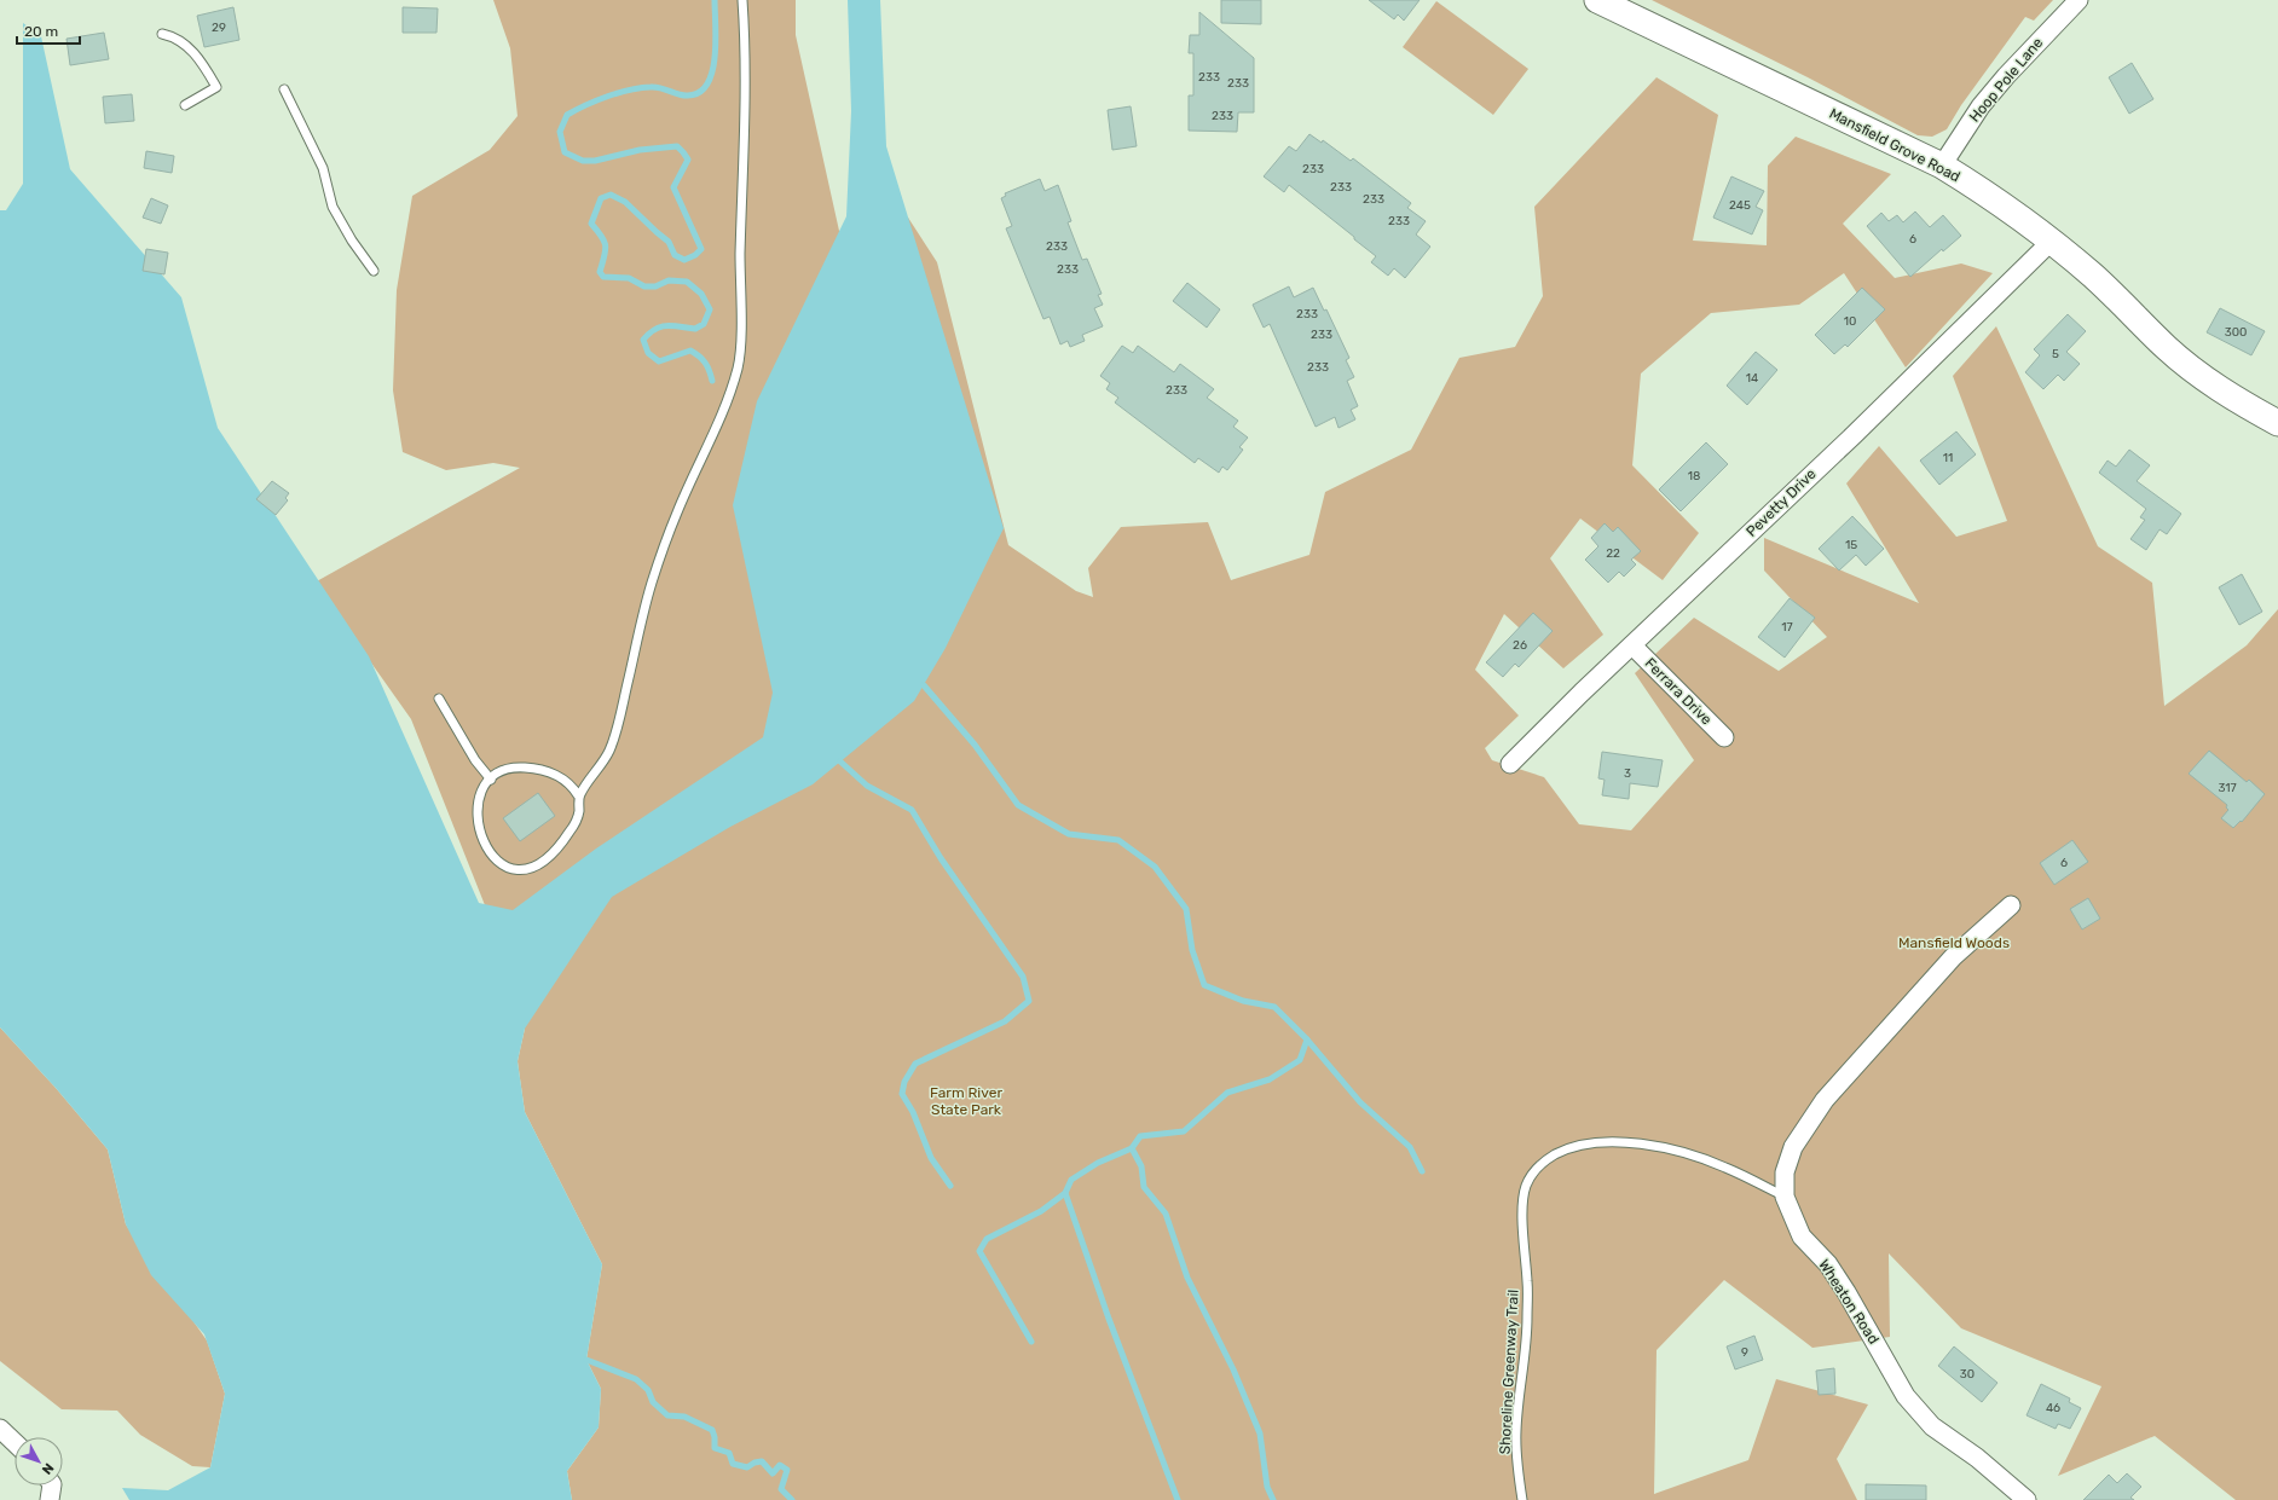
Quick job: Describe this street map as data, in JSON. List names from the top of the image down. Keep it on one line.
{"streets":{"street":["Hoop Pole Lane","Mansfield Grove Road","Pevetty Drive","Ferrara Drive","Wheaton Road"],"lane":["Shoreline Greenway Trail"]},"crossings":[["Hoop Pole Lane","Mansfield Grove Road"],["Mansfield Grove Road","Pevetty Drive"],["Pevetty Drive","Ferrara Drive"],["Wheaton Road","Shoreline Greenway Trail"]],"parks":["Mansfield Woods","Farm River State Park"],"house_numbers":["29","233","233","233","233","233","233","245","233","6","233","233","233","10","300","233","5","233","14","233","11","18","15","22","17","26","3","317","6","9","30","46"],"scale_bar":"20 m","north":"bottom right"}
